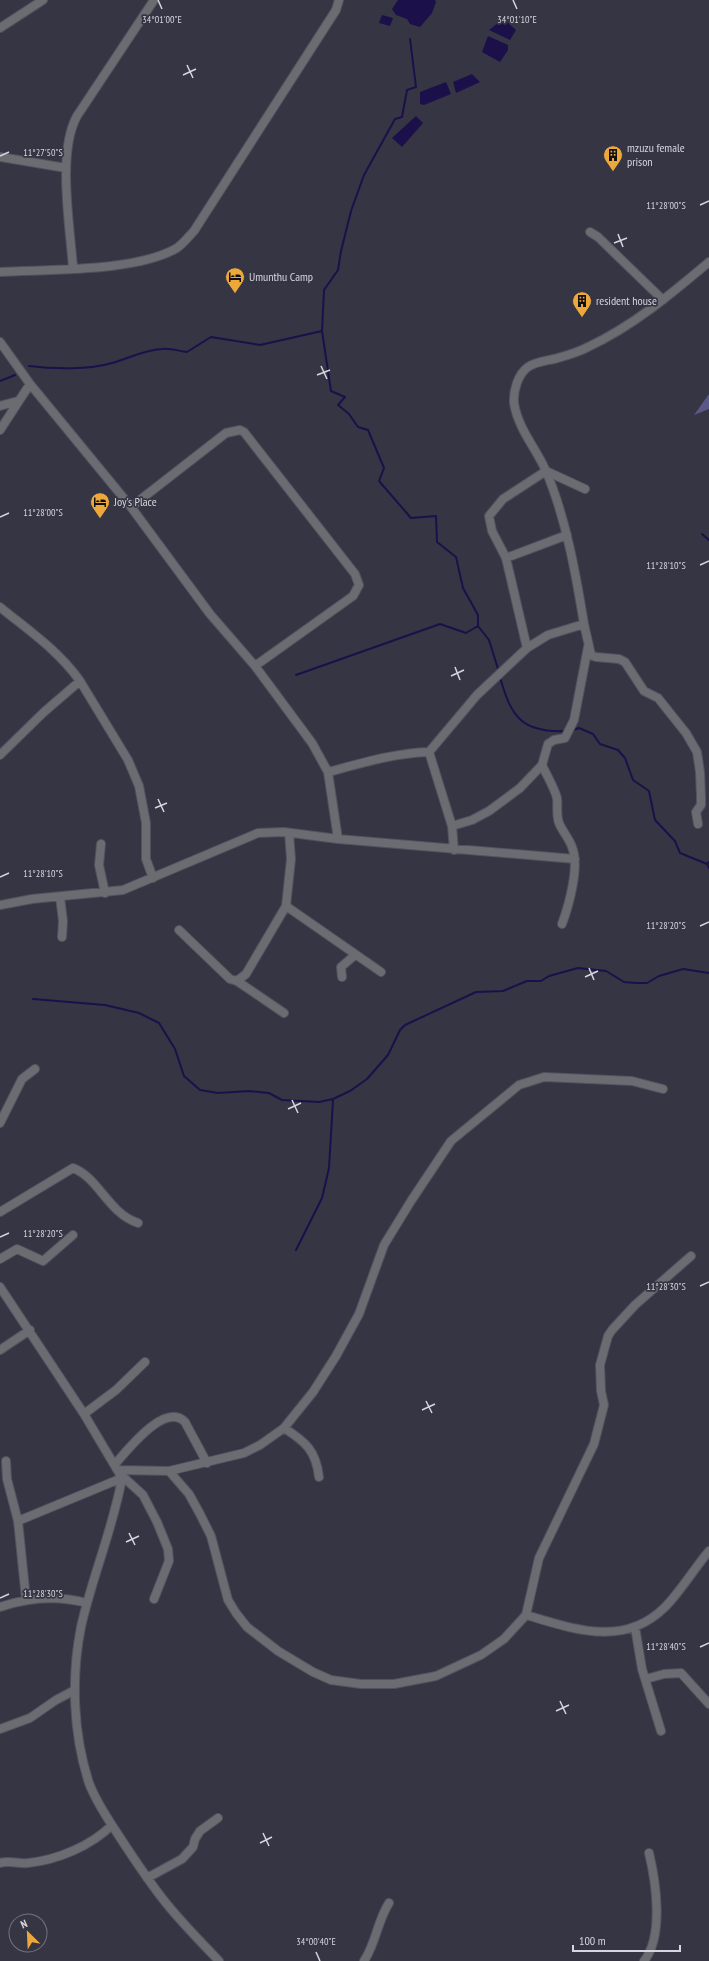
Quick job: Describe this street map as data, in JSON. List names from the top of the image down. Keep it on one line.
{"places":{"building":["mzuzu female prison","resident house"],"hotel":["Umunthu Camp","Joy's Place"]},"scale_bar":"100 m","north":"top left","coordinates":["34°01'00\"E","34°01'10\"E","11°27'50\"S","11°28'00\"S","11°28'10\"S","11°28'20\"S","11°28'30\"S","11°28'40\"S","34°00'40\"E"]}
